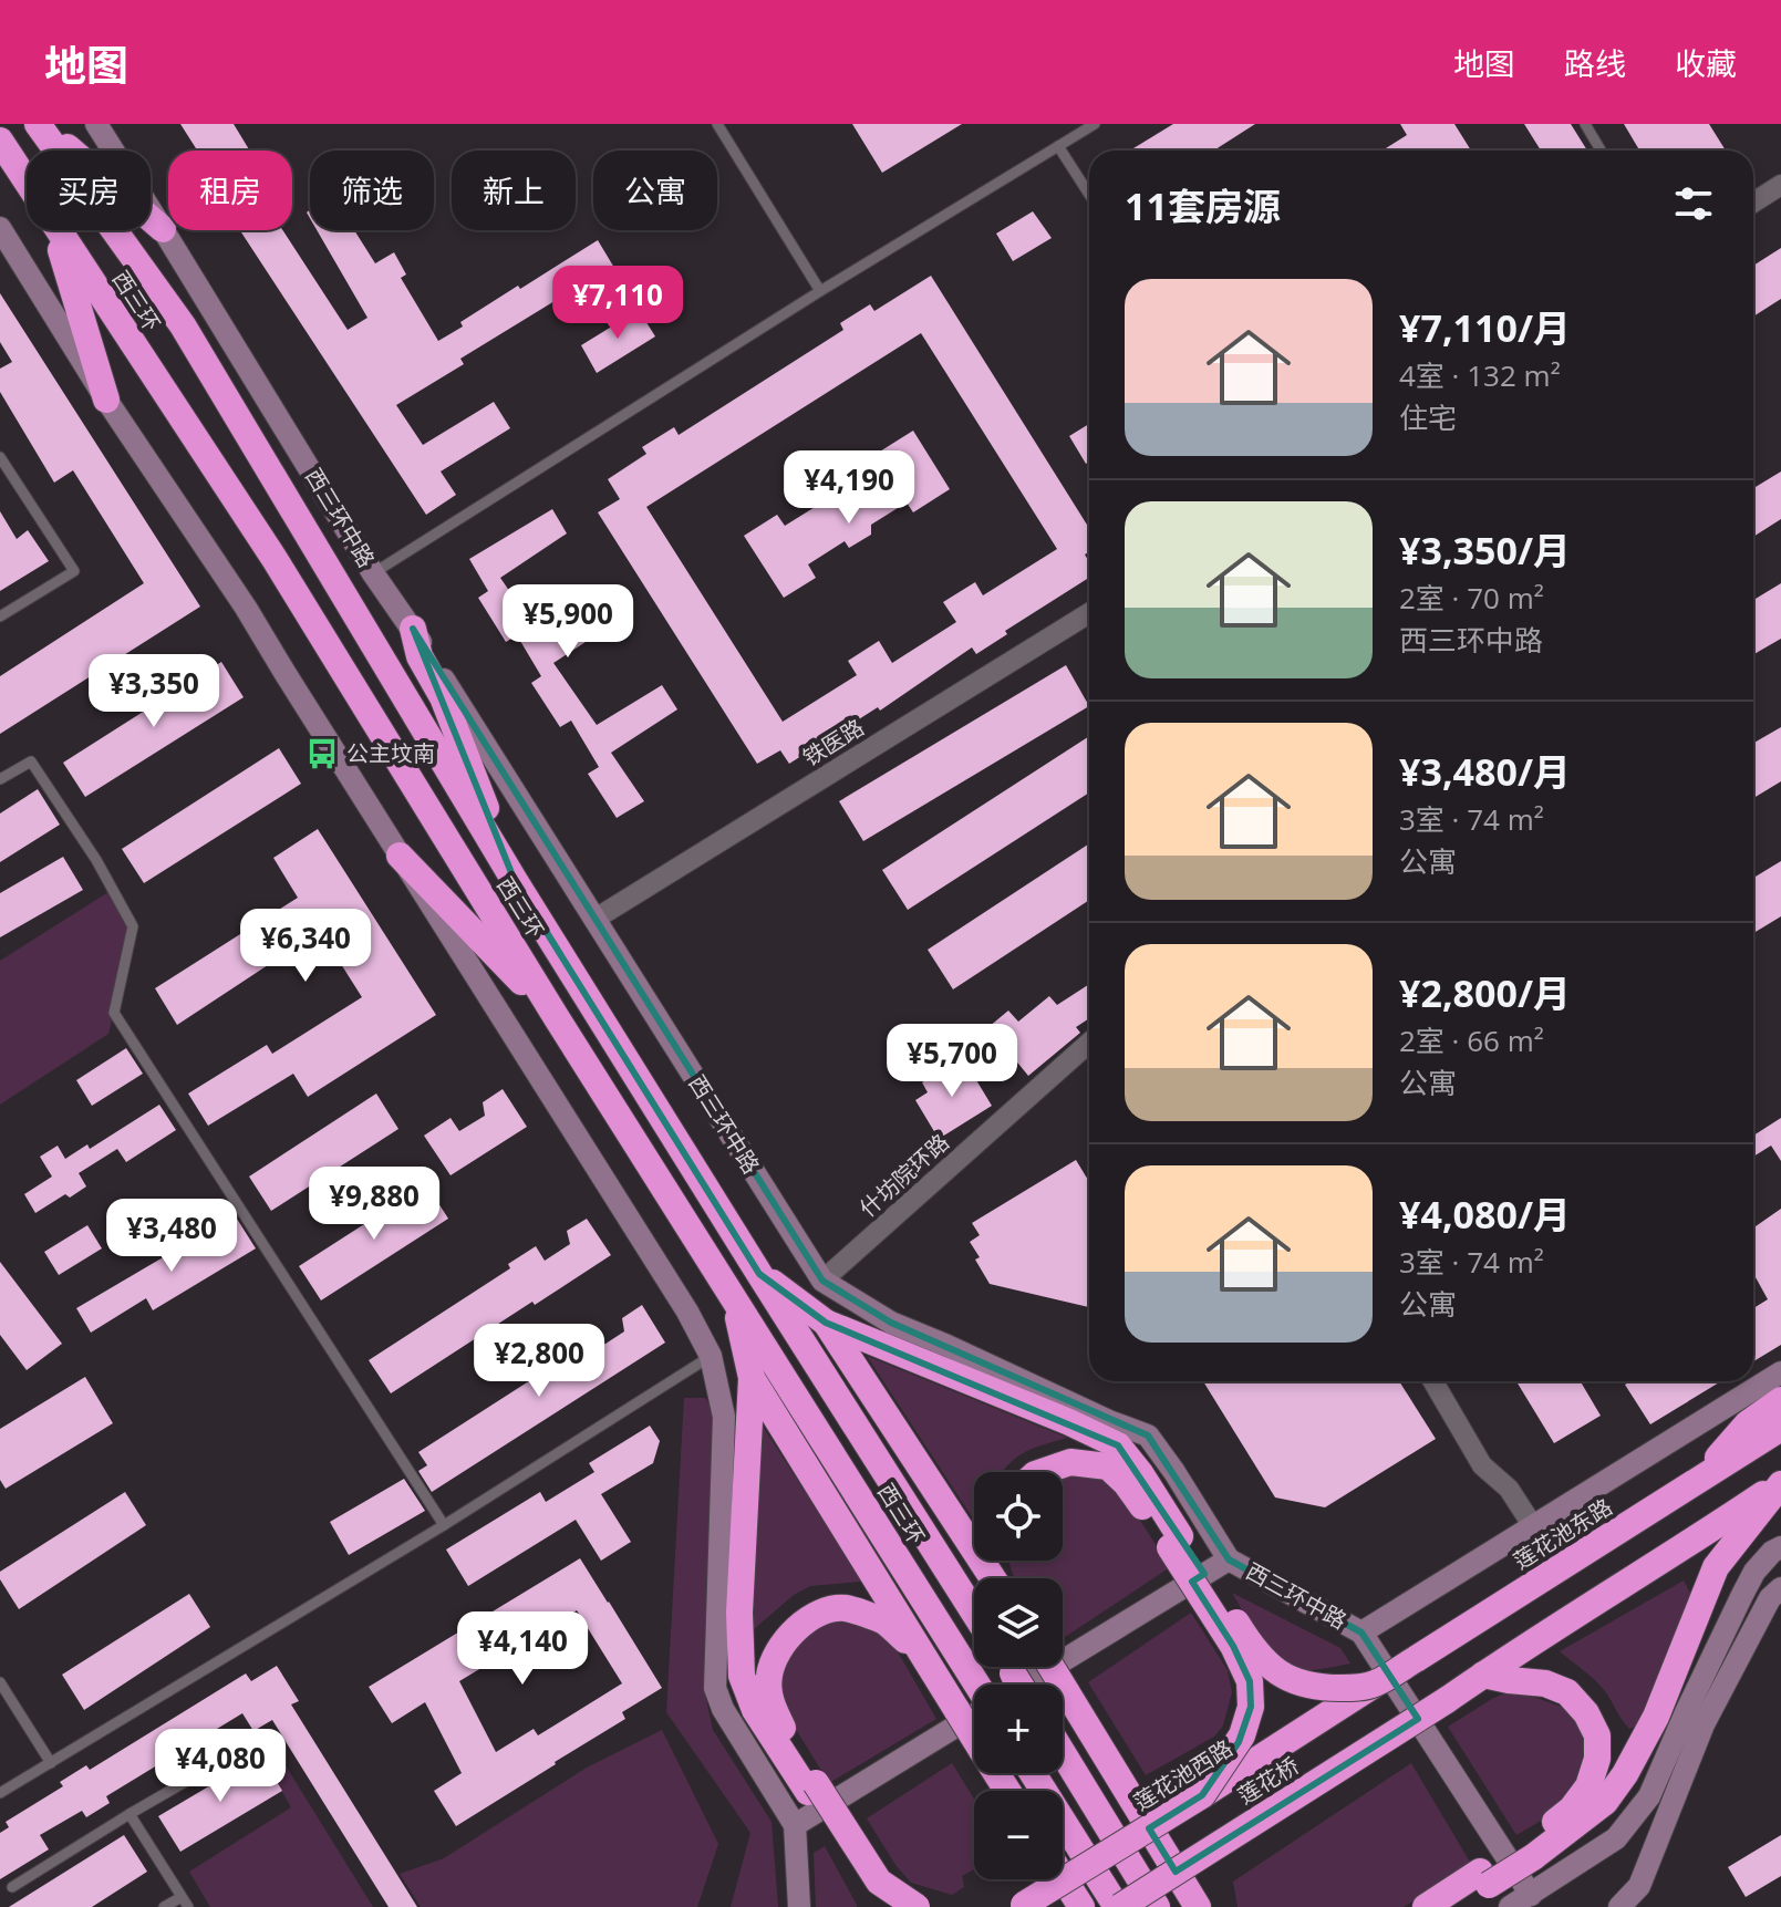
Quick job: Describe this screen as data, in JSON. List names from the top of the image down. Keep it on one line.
{"streets":{"highway":["西三环","莲花池东路","莲花池西路","莲花桥"],"street":["西三环中路","铁医路","什坊院环路"]},"crossings":[["西三环中路","铁医路"],["西三环中路","什坊院环路"],["莲花池东路","莲花池西路"]],"places":{"bus stop":["公主坟南"]},"page":{"header":"地图","nav":["地图","路线","收藏"],"chip":["买房","租房","筛选","新上","公寓"],"heading":"11套房源","list":[{"name":"¥7,110/月","note":"4室 · 132 m² · 住宅"},{"name":"¥3,350/月","note":"2室 · 70 m² · 西三环中路"},{"name":"¥3,480/月","note":"3室 · 74 m² · 公寓"},{"name":"¥2,800/月","note":"2室 · 66 m² · 公寓"},{"name":"¥4,080/月","note":"3室 · 74 m² · 公寓"}],"price":["¥7,110","¥4,190","¥5,900","¥3,350","¥6,340","¥5,700","¥9,880","¥3,480","¥2,800","¥4,140","¥4,080"],"map_buttons":["+","−"]}}
